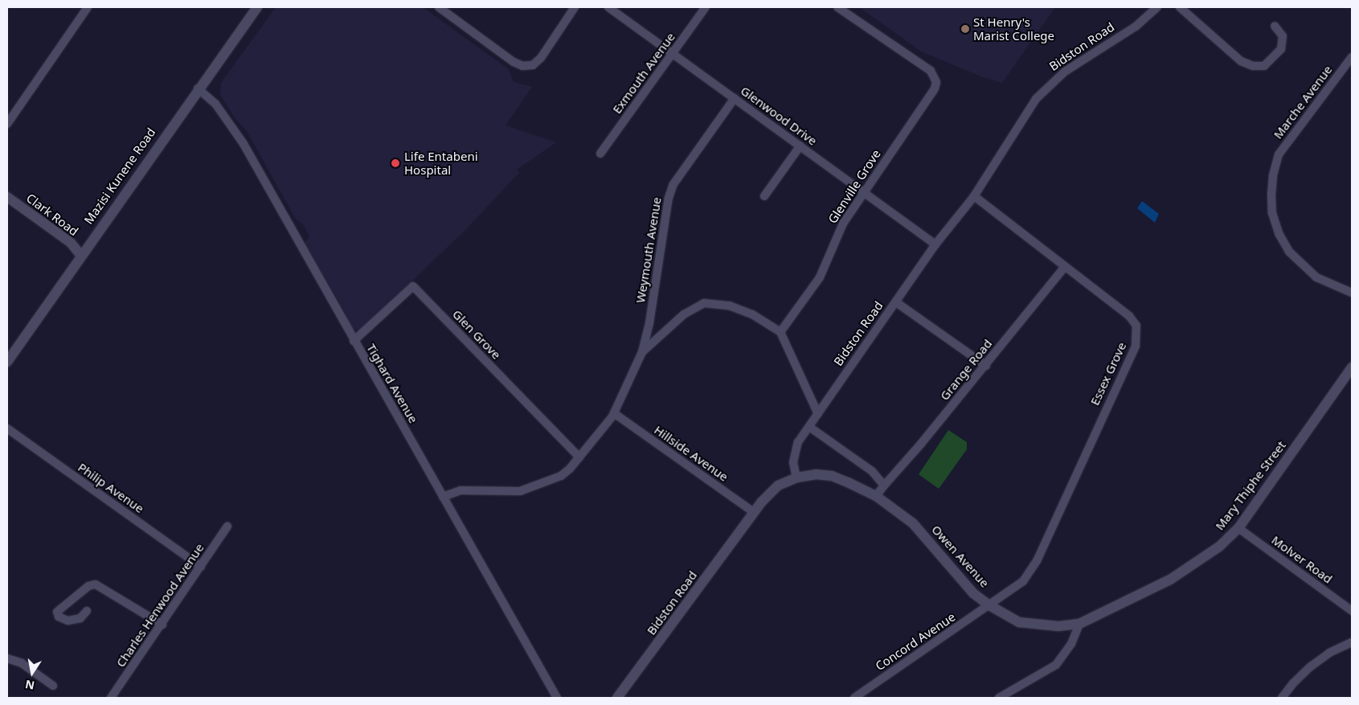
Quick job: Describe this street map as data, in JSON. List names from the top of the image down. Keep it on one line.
{"streets":{"street":["Bidston Road","Exmouth Avenue","Marche Avenue","Glenwood Drive","Mazisi Kunene Road","Glenville Grove","Clark Road","Weymouth Avenue","Glen Grove","Grange Road","Essex Grove","Tighard Avenue","Hillside Avenue","Mary Thiphe Street","Philip Avenue","Owen Avenue","Molver Road","Charles Henwood Avenue","Concord Avenue"]},"crossings":[["Bidston Road","Glenwood Drive"],["Bidston Road","Essex Grove"],["Bidston Road","Hillside Avenue"],["Bidston Road","Owen Avenue"],["Exmouth Avenue","Glenwood Drive"],["Glenwood Drive","Glenville Grove"],["Glenwood Drive","Weymouth Avenue"],["Mazisi Kunene Road","Clark Road"],["Mazisi Kunene Road","Tighard Avenue"],["Glen Grove","Tighard Avenue"],["Grange Road","Essex Grove"],["Essex Grove","Owen Avenue"],["Essex Grove","Concord Avenue"],["Mary Thiphe Street","Owen Avenue"],["Mary Thiphe Street","Molver Road"],["Philip Avenue","Charles Henwood Avenue"],["Owen Avenue","Concord Avenue"]],"places":["St Henry's Marist College","Life Entabeni Hospital"],"north":"bottom"}
